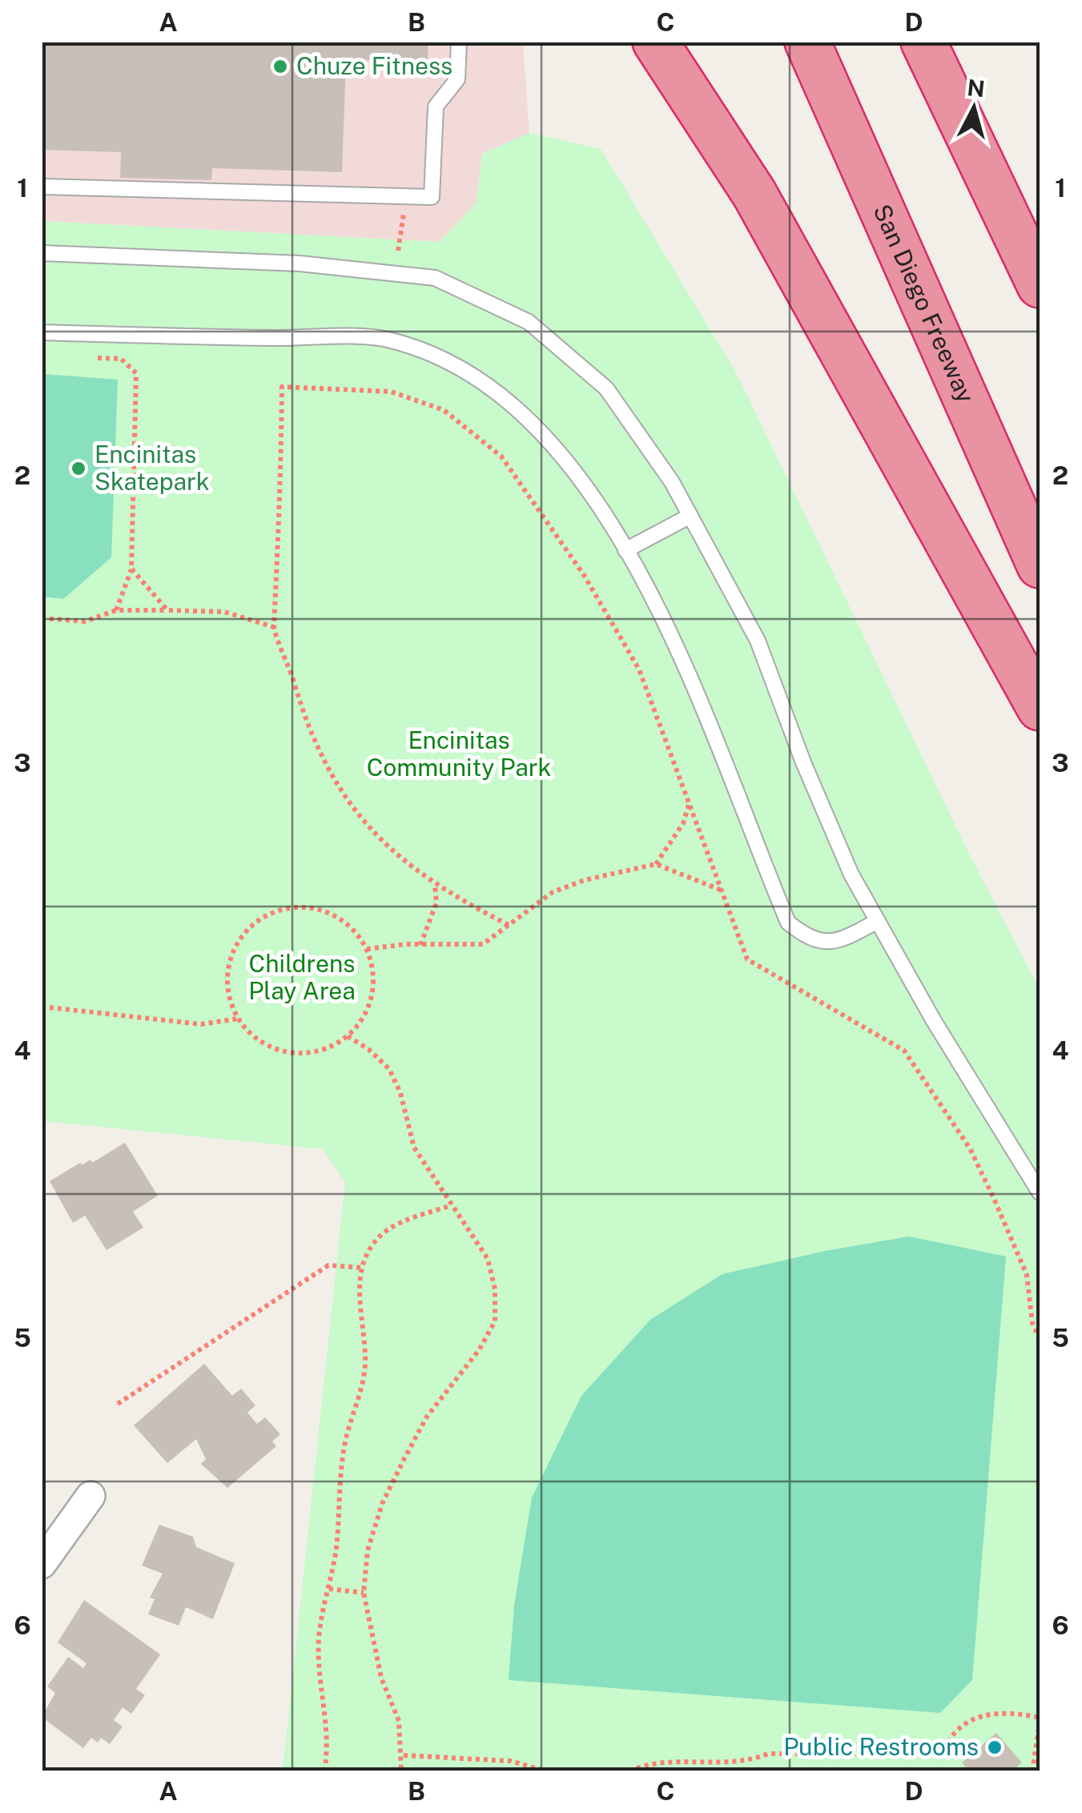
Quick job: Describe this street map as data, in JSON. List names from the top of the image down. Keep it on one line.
{"streets":{"highway":["San Diego Freeway"]},"parks":["Encinitas Community Park","Childrens Play Area"],"places":["Chuze Fitness","Encinitas Skatepark","Public Restrooms"],"north":"top","grid":{"columns":["A","B","C","D"],"rows":["1","2","3","4","5","6"]}}
